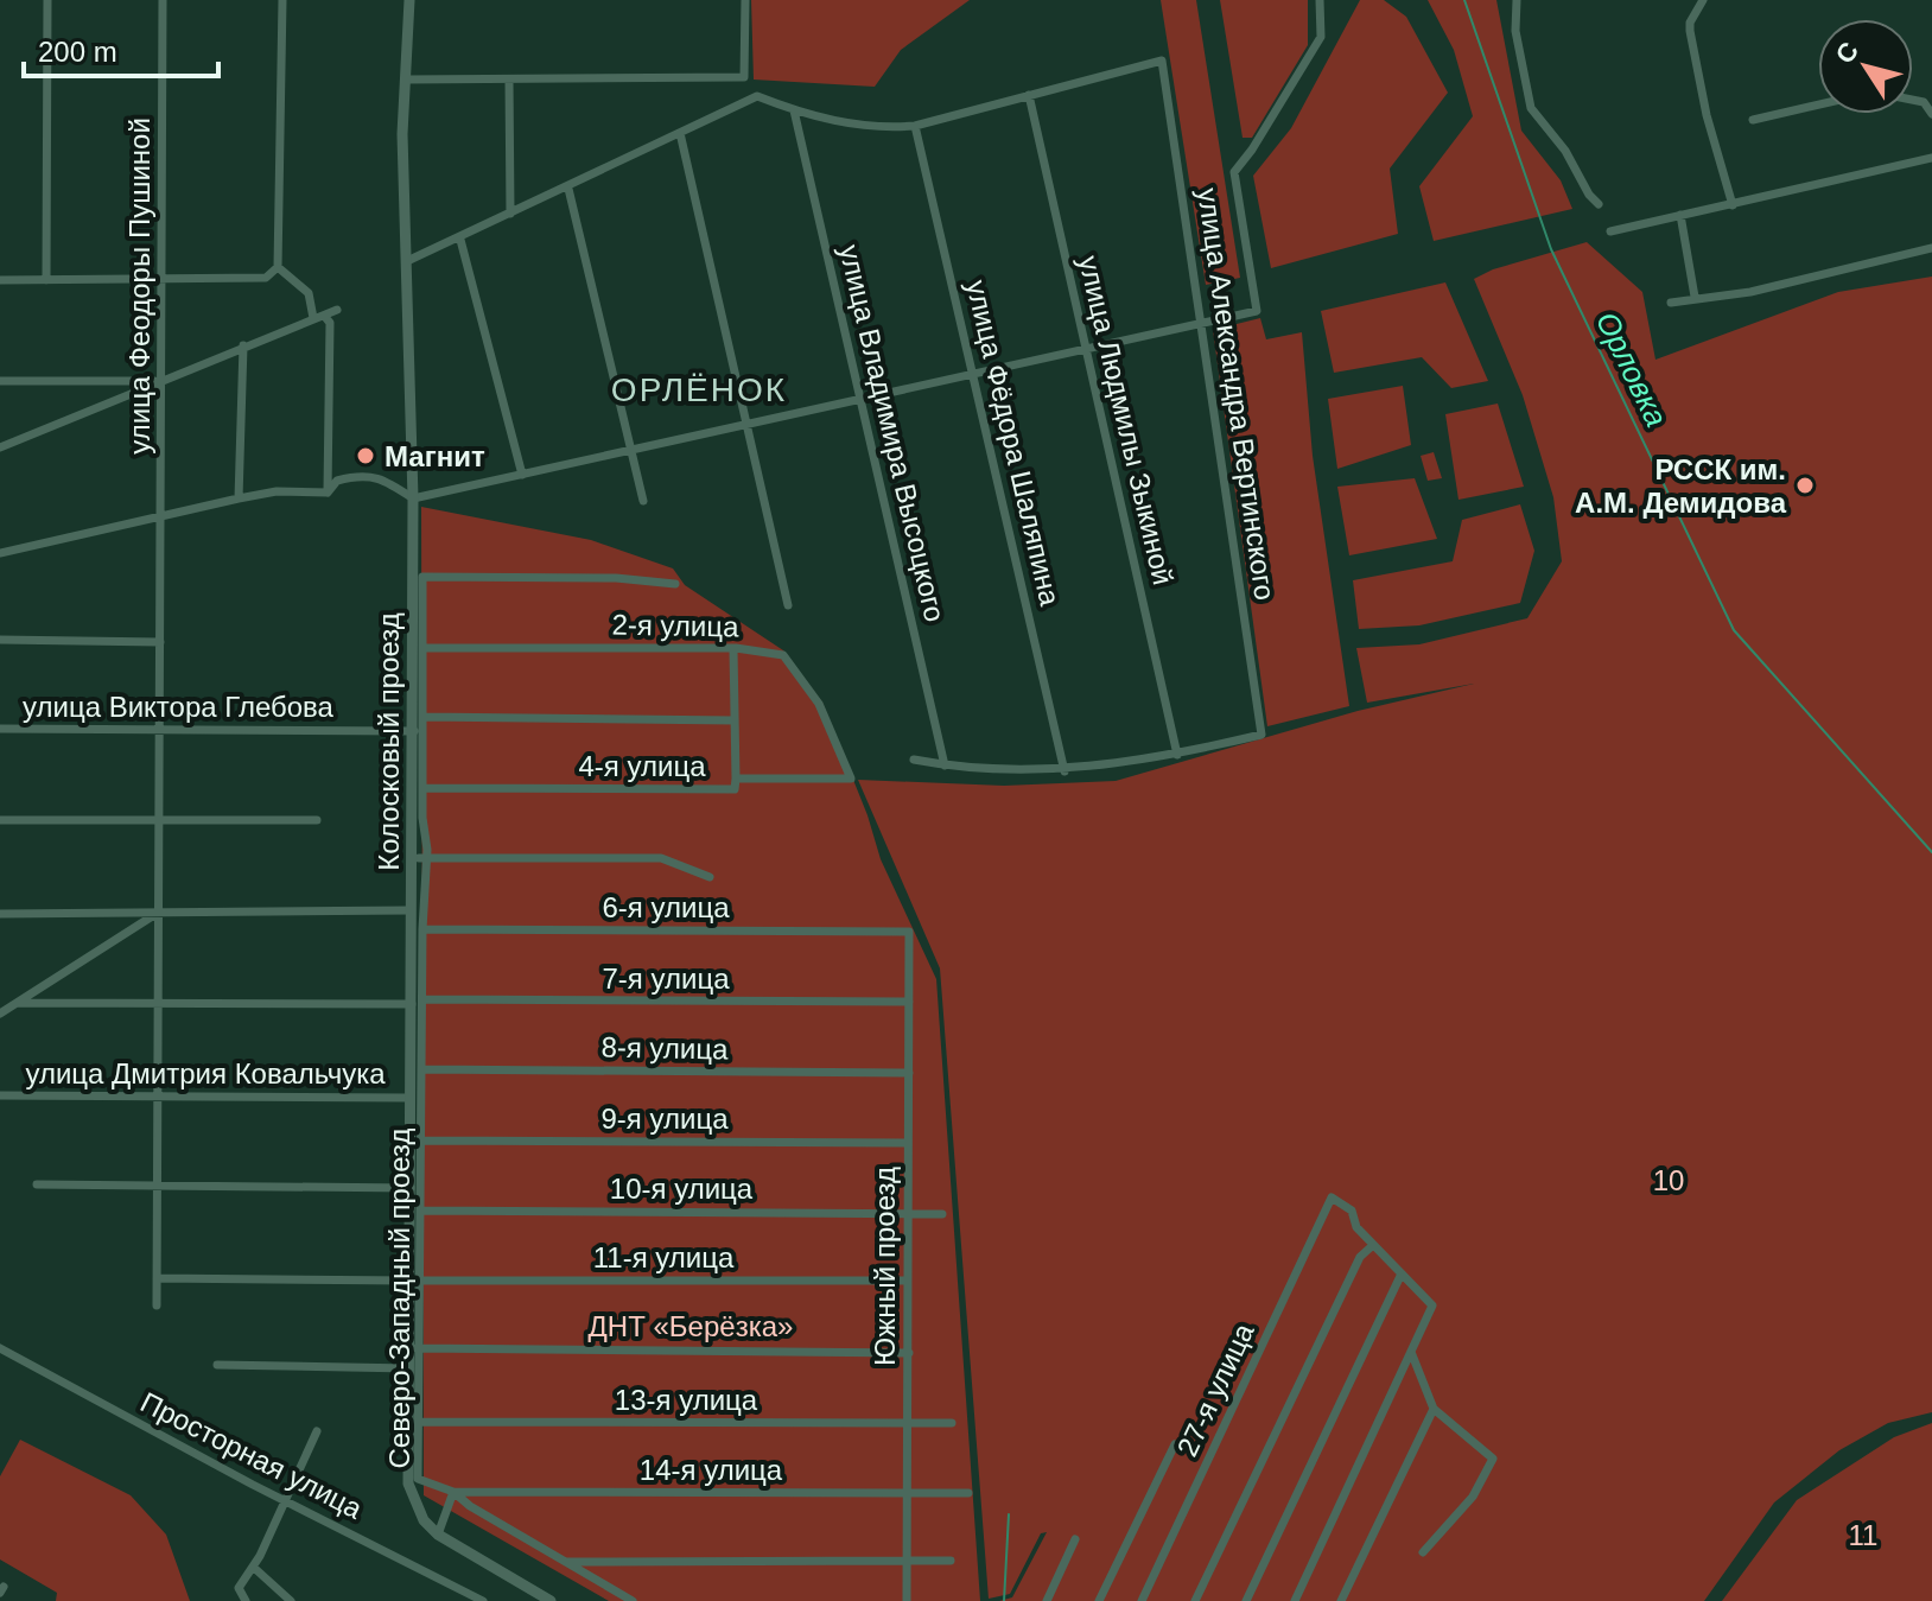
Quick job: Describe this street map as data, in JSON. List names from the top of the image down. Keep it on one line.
{"streets":{"street":["улица Феодоры Пушиной","улица Александра Вертинского","улица Людмилы Зыкиной","улица Владимира Высоцкого","улица Фёдора Шаляпина","2-я улица","улица Виктора Глебова","Колосковый проезд","4-я улица","6-я улица","7-я улица","8-я улица","улица Дмитрия Ковальчука","9-я улица","10-я улица","11-я улица","Южный проезд","Северо-Западный проезд","27-я улица","13-я улица","Просторная улица","14-я улица"]},"crossings":[["улица Феодоры Пушиной","улица Виктора Глебова"],["улица Феодоры Пушиной","7-я улица"],["улица Феодоры Пушиной","улица Дмитрия Ковальчука"],["улица Феодоры Пушиной","11-я улица"],["улица Александра Вертинского","улица Людмилы Зыкиной"],["2-я улица","4-я улица"],["2-я улица","Северо-Западный проезд"],["улица Виктора Глебова","Колосковый проезд"],["Колосковый проезд","7-я улица"],["Колосковый проезд","улица Дмитрия Ковальчука"],["Колосковый проезд","11-я улица"],["Колосковый проезд","Северо-Западный проезд"],["4-я улица","Северо-Западный проезд"],["6-я улица","Южный проезд"],["6-я улица","Северо-Западный проезд"],["7-я улица","Южный проезд"],["7-я улица","Северо-Западный проезд"],["8-я улица","Южный проезд"],["8-я улица","Северо-Западный проезд"],["9-я улица","Южный проезд"],["9-я улица","Северо-Западный проезд"],["10-я улица","Южный проезд"],["10-я улица","Северо-Западный проезд"],["11-я улица","Южный проезд"],["11-я улица","Северо-Западный проезд"],["Южный проезд","13-я улица"],["Южный проезд","14-я улица"],["Северо-Западный проезд","13-я улица"],["Северо-Западный проезд","14-я улица"]],"districts":["ОРЛЁНОК"],"water":["Орловка"],"parks":["10","ДНТ «Берёзка»","11"],"places":["Магнит","РССК им. А.М. Демидова"],"scale_bar":"200 m","north":"top left"}
